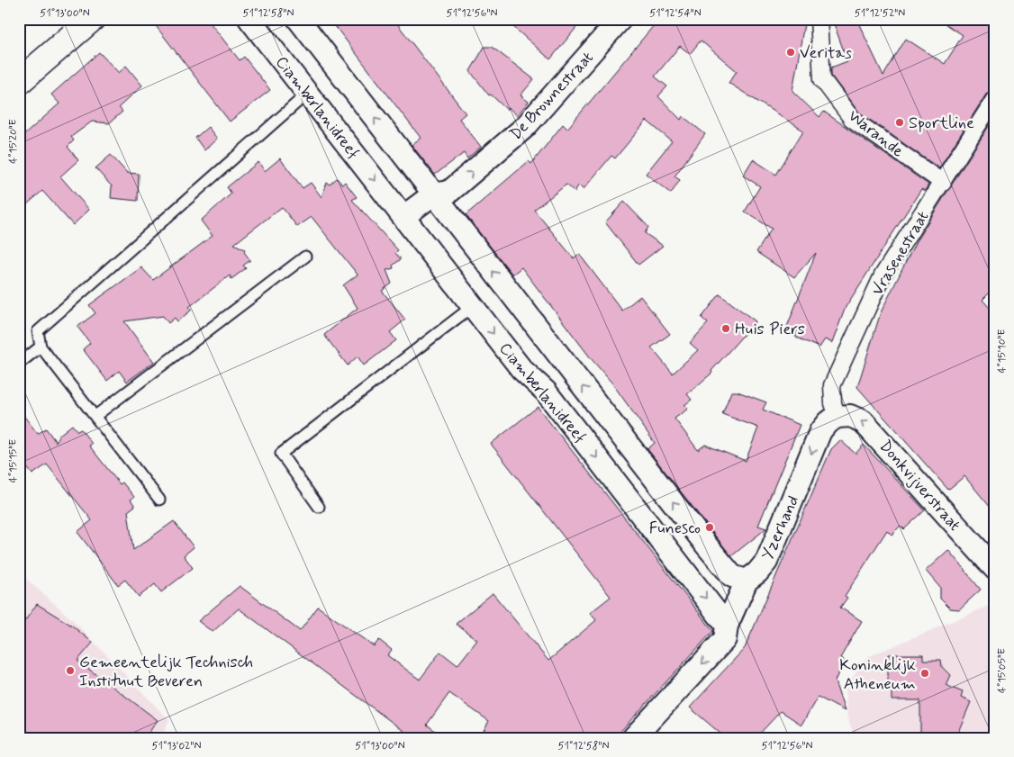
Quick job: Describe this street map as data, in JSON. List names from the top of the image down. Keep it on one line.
{"streets":{"street":["De Brownestraat","Ciamberlanidreef","Warande","Vrasenestraat","Donkvijverstraat","Yzerhand"]},"crossings":[["De Brownestraat","Ciamberlanidreef"],["Ciamberlanidreef","Yzerhand"],["Warande","Vrasenestraat"],["Vrasenestraat","Donkvijverstraat"],["Vrasenestraat","Yzerhand"],["Donkvijverstraat","Yzerhand"]],"one_way":["De Brownestraat","Donkvijverstraat","Yzerhand"],"places":["Veritas","Sportline","Huis Piers","Funesco","Gemeentelijk Technisch Instituut Beveren","Koninklijk Atheneum"],"coordinates":["51°13'00\"N","51°12'58\"N","51°12'56\"N","51°12'54\"N","51°12'52\"N","4°15'20\"E","4°15'10\"E","4°15'15\"E","4°15'05\"E","51°13'02\"N"]}
